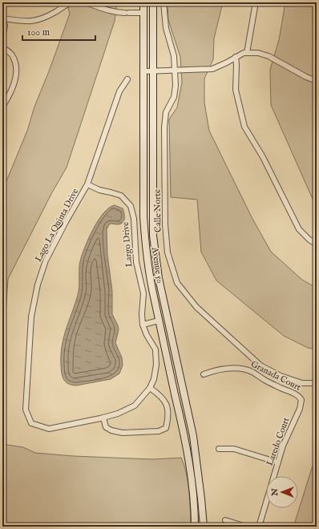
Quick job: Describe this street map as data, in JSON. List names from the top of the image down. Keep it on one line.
{"streets":{"main road":["Avenue 50"],"street":["Calle Norte","Lago La Quinta Drive","Largo Drive","Granada Court","Laredo Court"]},"crossings":[["Lago La Quinta Drive","Largo Drive"],["Granada Court","Laredo Court"]],"scale_bar":"100 m","north":"left"}
